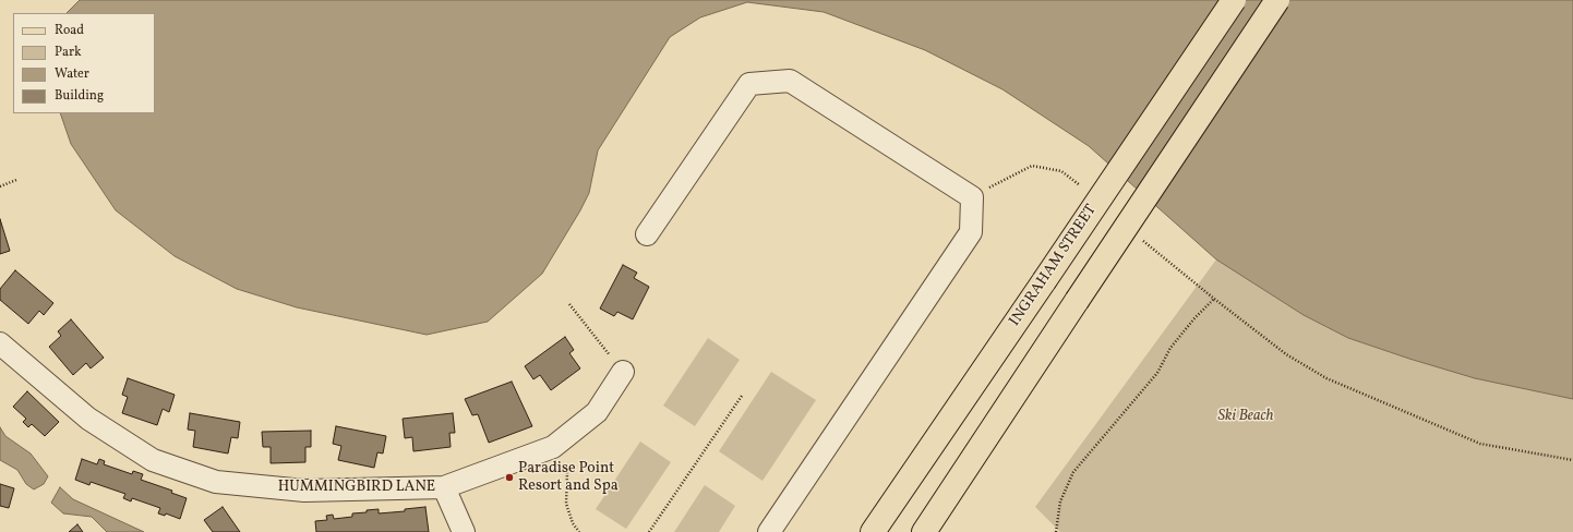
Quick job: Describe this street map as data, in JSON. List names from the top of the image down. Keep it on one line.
{"streets":{"main road":["INGRAHAM STREET"],"street":["HUMMINGBIRD LANE"]},"parks":["Ski Beach"],"places":["Paradise Point Resort and Spa"],"legend":["Road","Park","Water","Building"]}
